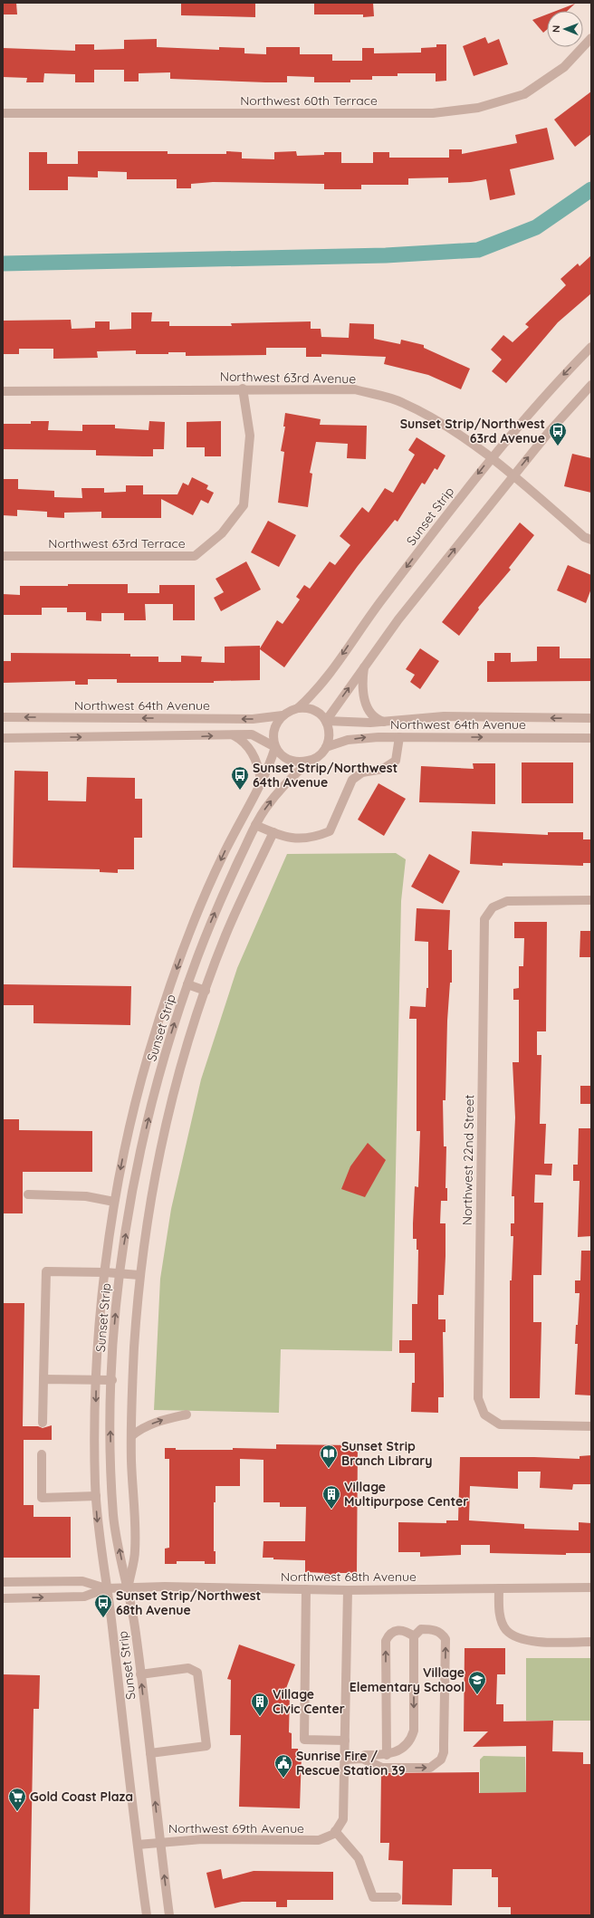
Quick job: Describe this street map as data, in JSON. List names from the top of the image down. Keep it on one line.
{"streets":{"street":["Northwest 60th Terrace","Northwest 63rd Avenue","Sunset Strip","Northwest 63rd Terrace","Northwest 64th Avenue","Northwest 22nd Street","Northwest 68th Avenue","Northwest 69th Avenue"]},"crossings":[["Northwest 63rd Avenue","Sunset Strip"],["Northwest 63rd Avenue","Northwest 63rd Terrace"],["Sunset Strip","Northwest 64th Avenue"],["Sunset Strip","Northwest 68th Avenue"],["Sunset Strip","Northwest 69th Avenue"]],"places":{"bus stop":["Sunset Strip/Northwest 63rd Avenue","Sunset Strip/Northwest 64th Avenue","Sunset Strip/Northwest 68th Avenue"],"library":["Sunset Strip Branch Library"],"building":["Village Multipurpose Center","Village Civic Center"],"school or university":["Village Elementary School"],"public building":["Sunrise Fire / Rescue Station 39"],"supermarket":["Gold Coast Plaza"]},"north":"left"}
